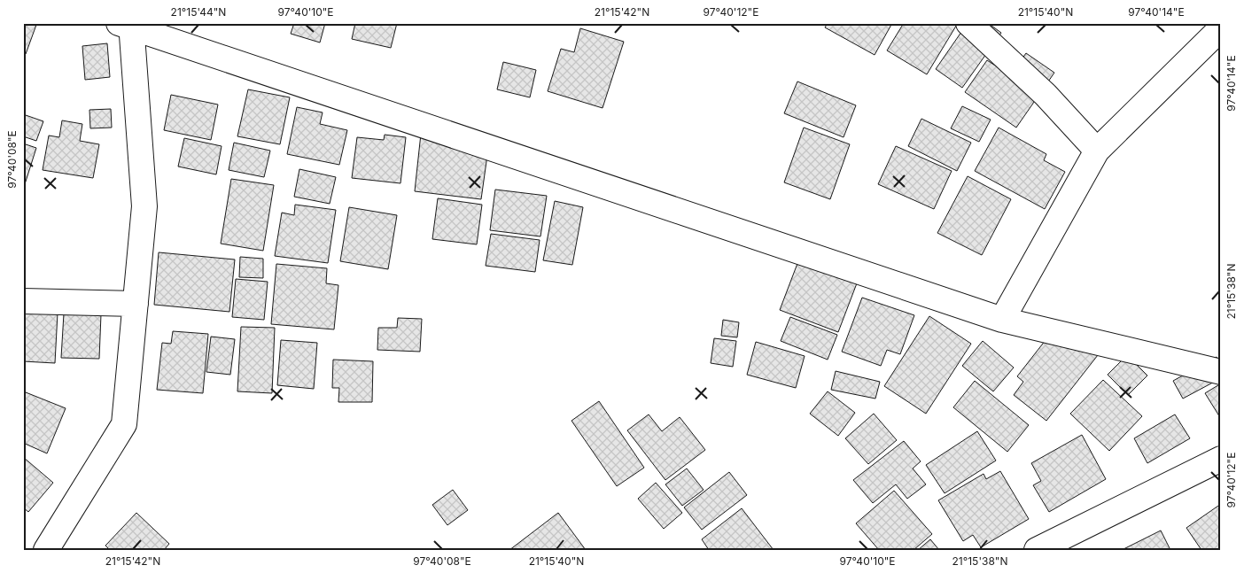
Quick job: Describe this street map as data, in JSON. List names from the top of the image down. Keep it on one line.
{"coordinates":["21°15'44\"N","97°40'10\"E","21°15'42\"N","97°40'12\"E","21°15'40\"N","97°40'14\"E","97°40'08\"E","21°15'38\"N"]}
